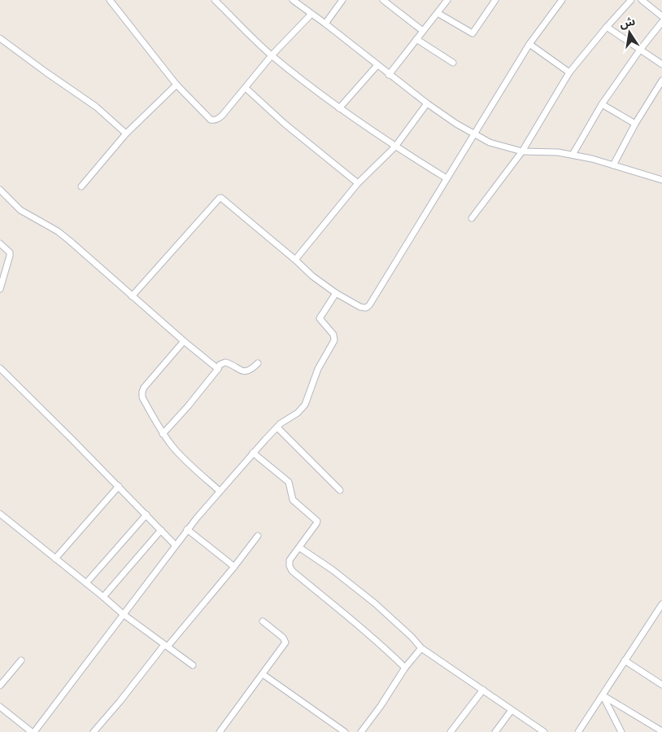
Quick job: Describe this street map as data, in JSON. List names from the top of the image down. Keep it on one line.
{"north":"top"}
